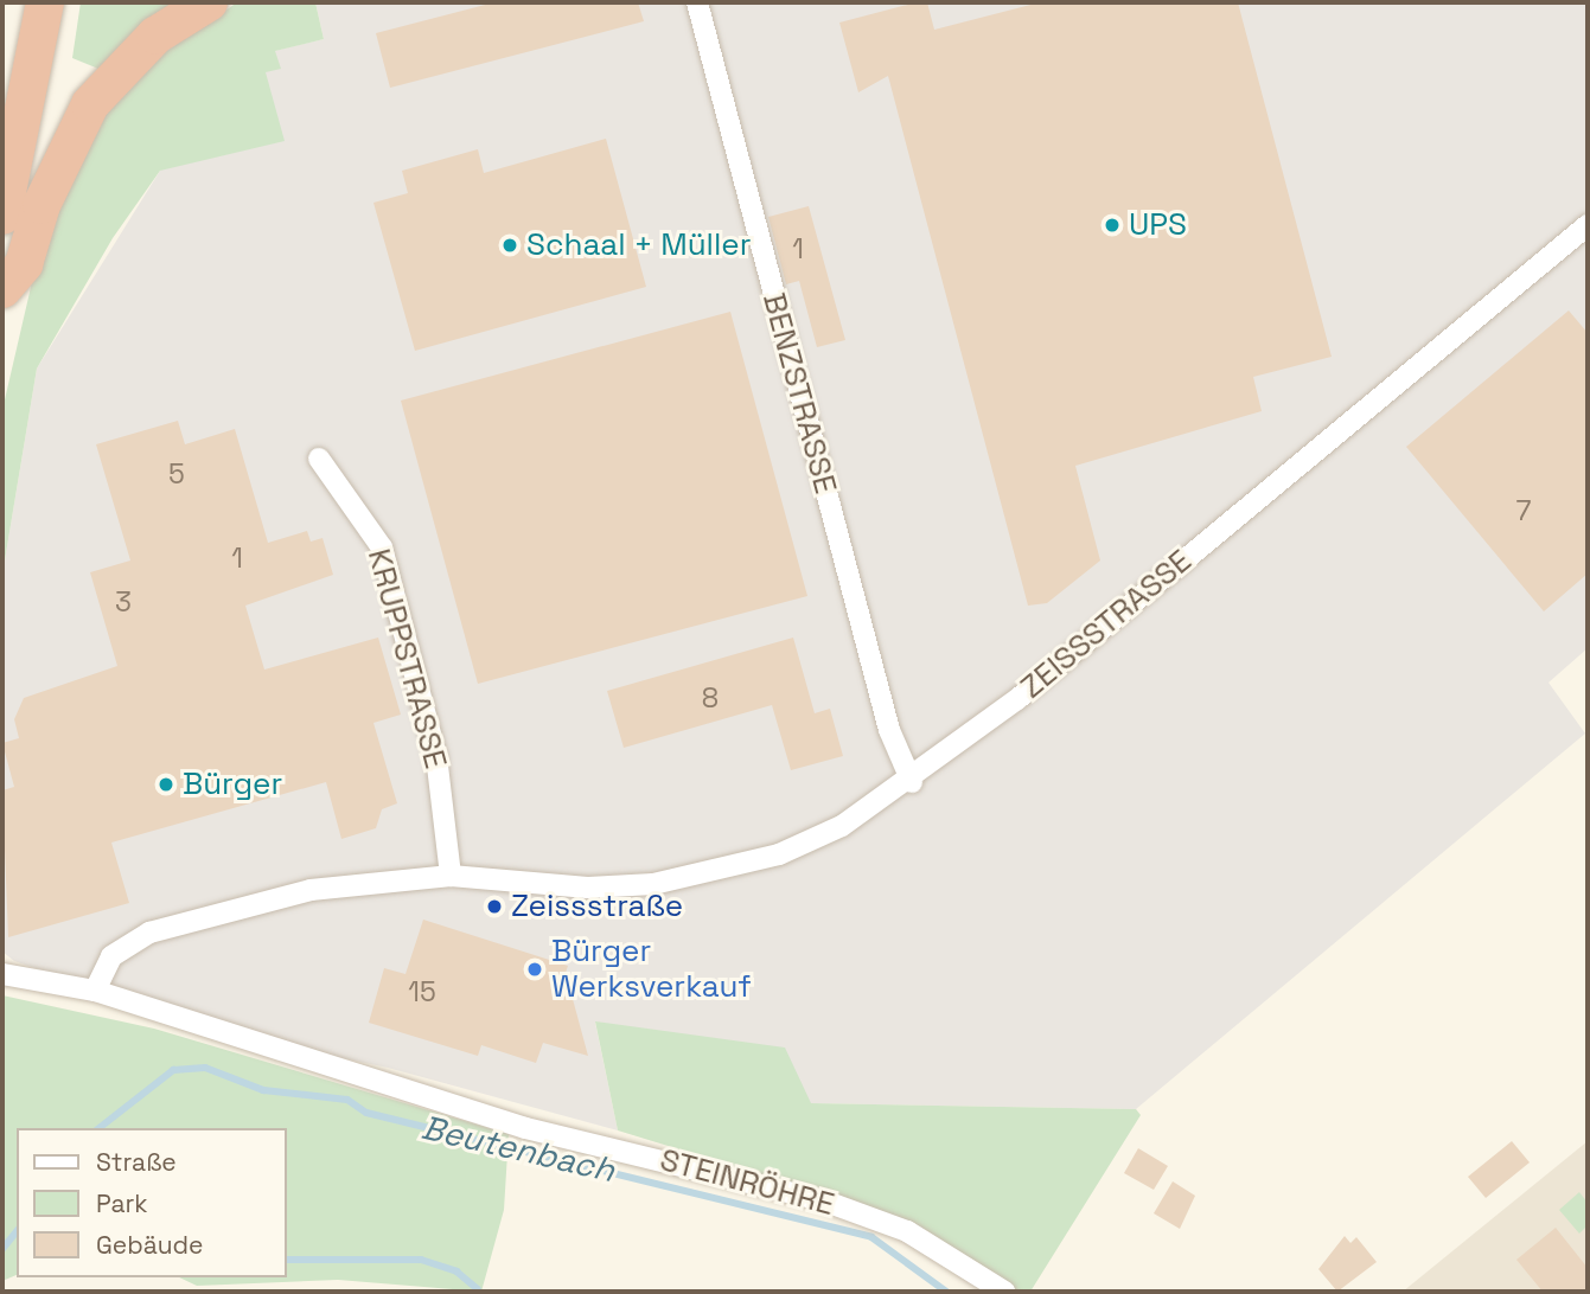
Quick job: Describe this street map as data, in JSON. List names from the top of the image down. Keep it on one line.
{"streets":{"street":["BENZSTRASSE","ZEISSSTRASSE","KRUPPSTRASSE","STEINRÖHRE"]},"crossings":[["BENZSTRASSE","ZEISSSTRASSE"],["ZEISSSTRASSE","KRUPPSTRASSE"],["ZEISSSTRASSE","STEINRÖHRE"]],"water":["Beutenbach"],"places":["UPS","Schaal + Müller","Bürger","Zeissstraße","Bürger Werksverkauf"],"house_numbers":["1","5","7","1","3","8","15"],"legend":["Straße","Park","Gebäude"]}
